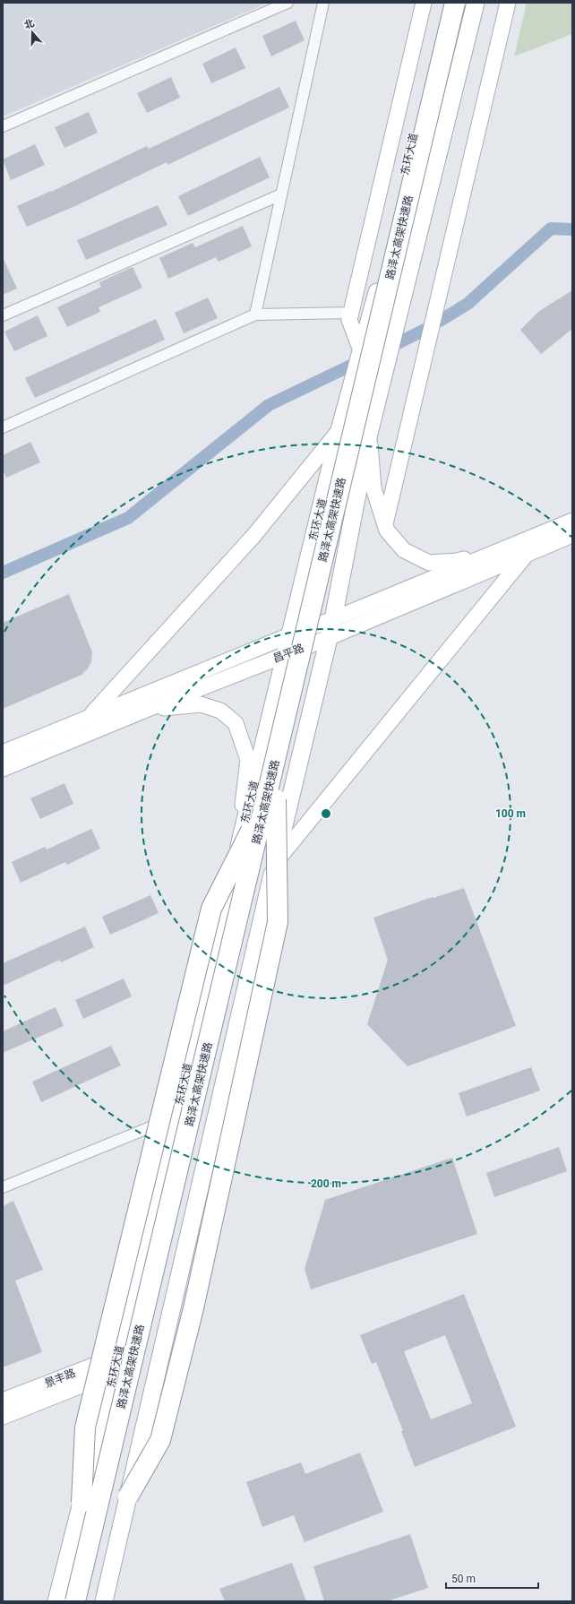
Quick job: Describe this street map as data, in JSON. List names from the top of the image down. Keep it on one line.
{"streets":{"highway":["路泽太高架快速路"],"main road":["东环大道","昌平路","景丰路"]},"crossings":[["东环大道","昌平路"],["东环大道","景丰路"]],"scale_bar":"50 m","north":"top","rings":["100 m","200 m"]}
